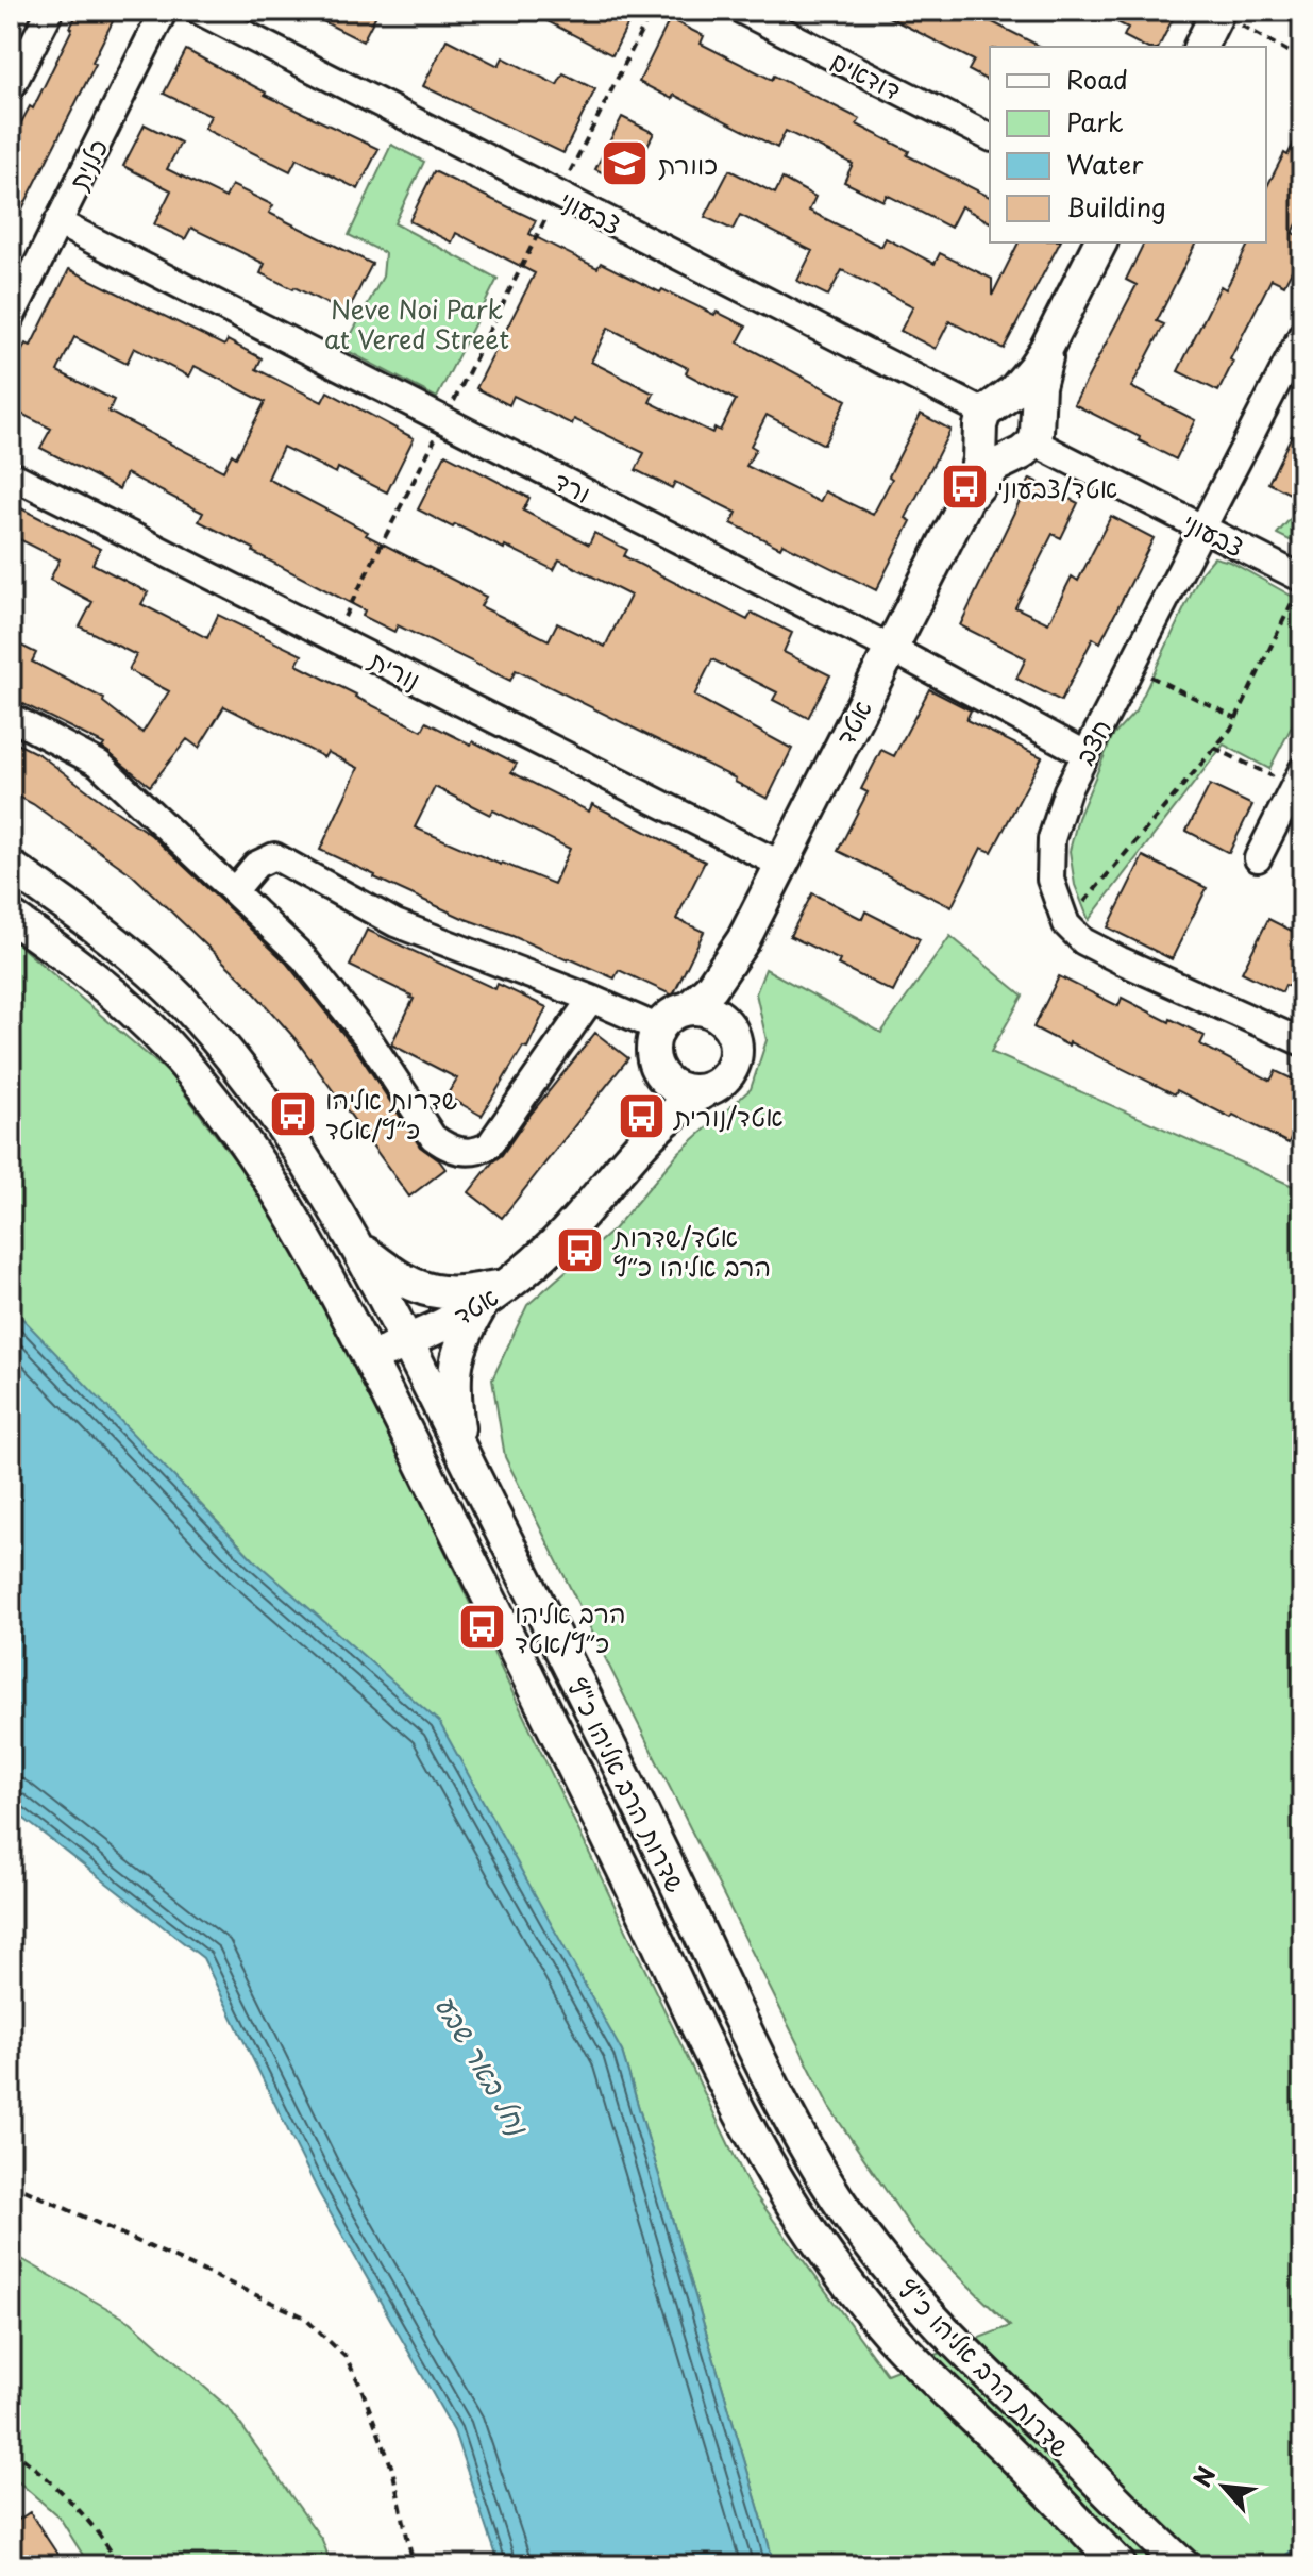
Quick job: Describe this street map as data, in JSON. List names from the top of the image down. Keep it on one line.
{"streets":{"street":["דודאים","כלנית","צבעוני","ורד","נורית","אטד","חצב","שדרות הרב אליהו כ\"ץ"]},"crossings":[["כלנית","ורד"],["צבעוני","אטד"],["צבעוני","חצב"],["ורד","אטד"],["ורד","חצב"],["נורית","אטד"],["אטד","שדרות הרב אליהו כ\"ץ"]],"water":["נחל באר שבע"],"parks":["Neve Noi Park at Vered Street"],"places":{"school or university":["כוורת"],"bus stop":["אטד/צבעוני","שדרות אליהו כ״ץ/אטד","אטד/נורית","אטד/שדרות הרב אליהו כ״ץ","הרב אליהו כ״ץ/אטד"]},"legend":["Road","Park","Water","Building"],"north":"top left"}
